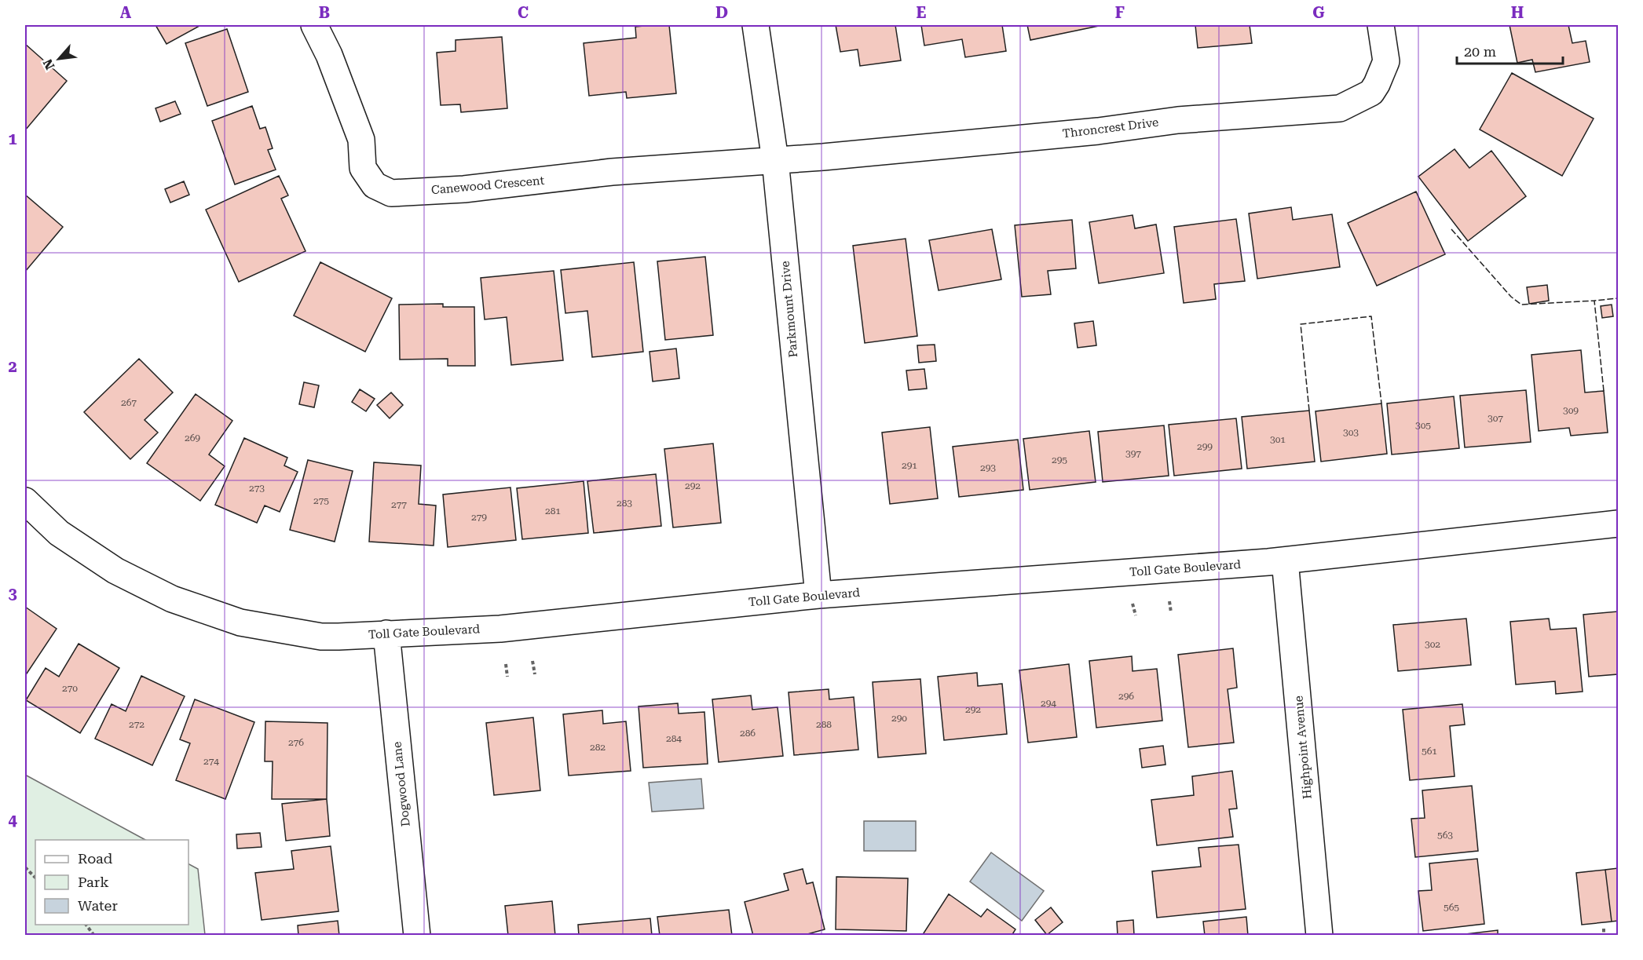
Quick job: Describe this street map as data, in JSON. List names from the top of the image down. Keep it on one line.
{"streets":{"street":["Throncrest Drive","Canewood Crescent","Parkmount Drive","Toll Gate Boulevard","Highpoint Avenue","Dogwood Lane"]},"crossings":[["Throncrest Drive","Canewood Crescent"],["Throncrest Drive","Parkmount Drive"],["Canewood Crescent","Parkmount Drive"],["Parkmount Drive","Toll Gate Boulevard"],["Toll Gate Boulevard","Highpoint Avenue"],["Toll Gate Boulevard","Dogwood Lane"]],"house_numbers":["267","309","307","305","303","269","301","299","397","295","291","293","292","273","275","283","277","281","279","302","270","296","294","292","290","272","288","286","284","276","282","561","274","563","565"],"legend":["Road","Park","Water"],"scale_bar":"20 m","north":"bottom left","grid":{"columns":["A","B","C","D","E","F","G","H"],"rows":["1","2","3","4"]}}
